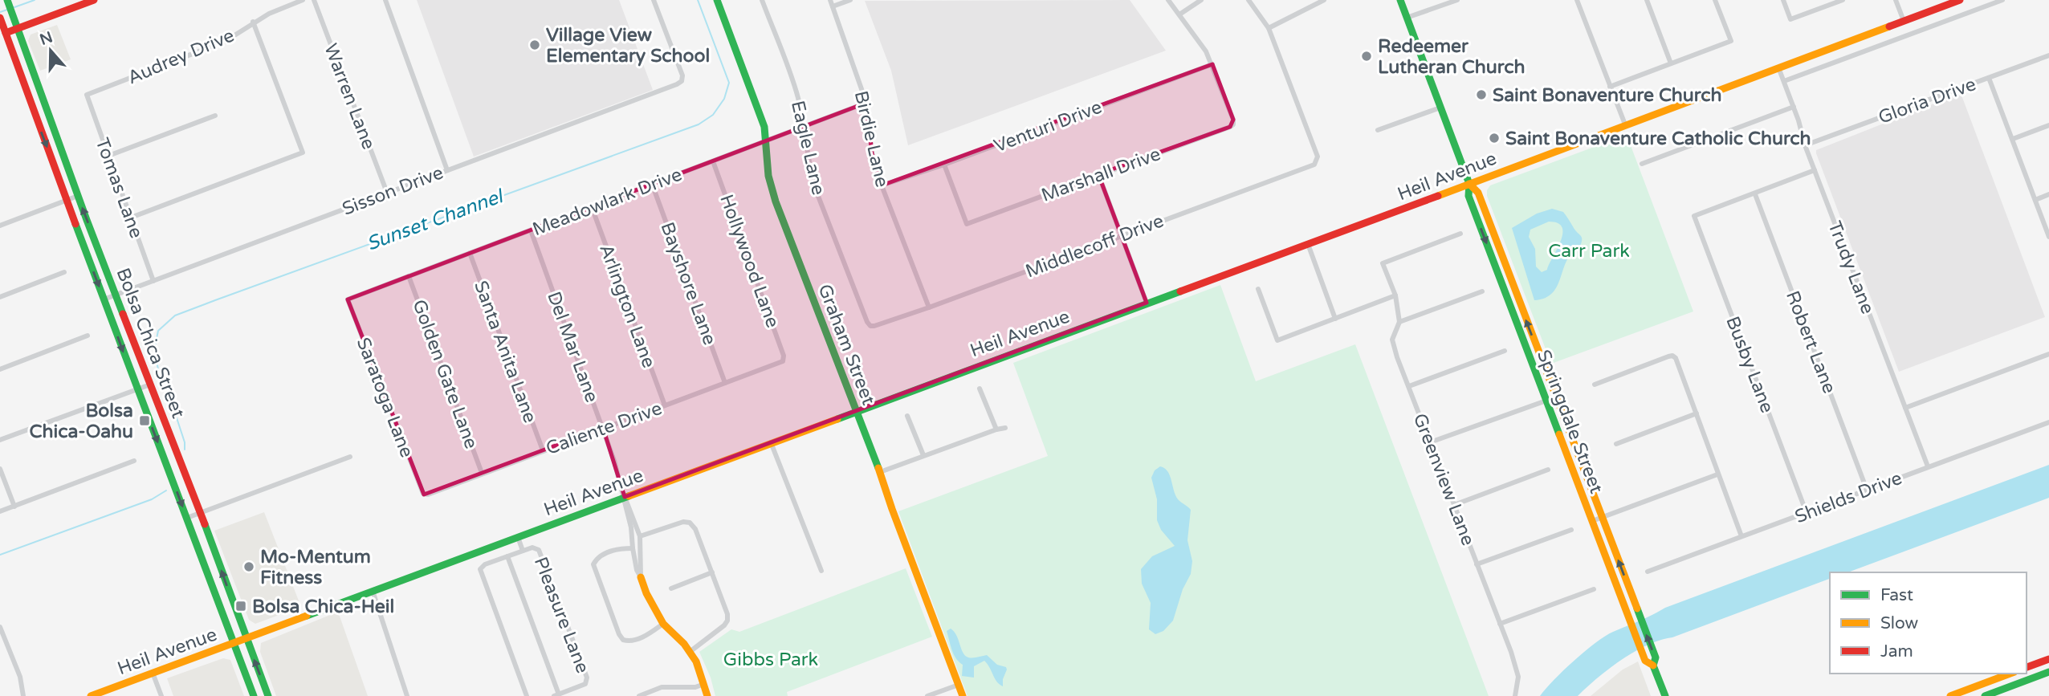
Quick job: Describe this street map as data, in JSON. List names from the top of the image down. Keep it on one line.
{"streets":{"main road":["Heil Avenue","Bolsa Chica Street","Graham Street","Springdale Street"],"street":["Audrey Drive","Warren Lane","Gloria Drive","Venturi Drive","Birdie Lane","Eagle Lane","Marshall Drive","Tomas Lane","Sisson Drive","Meadowlark Drive","Middlecoff Drive","Hollywood Lane","Trudy Lane","Bayshore Lane","Arlington Lane","Robert Lane","Del Mar Lane","Santa Anita Lane","Busby Lane","Golden Gate Lane","Saratoga Lane","Caliente Drive","Greenview Lane","Shields Drive","Pleasure Lane"]},"crossings":[["Audrey Drive","Tomas Lane"],["Warren Lane","Sisson Drive"],["Gloria Drive","Trudy Lane"],["Venturi Drive","Birdie Lane"],["Venturi Drive","Marshall Drive"],["Birdie Lane","Meadowlark Drive"],["Birdie Lane","Middlecoff Drive"],["Eagle Lane","Meadowlark Drive"],["Eagle Lane","Middlecoff Drive"],["Heil Avenue","Trudy Lane"],["Heil Avenue","Bolsa Chica Street"],["Heil Avenue","Graham Street"],["Heil Avenue","Del Mar Lane"],["Heil Avenue","Springdale Street"],["Tomas Lane","Sisson Drive"],["Sisson Drive","Bolsa Chica Street"],["Meadowlark Drive","Hollywood Lane"],["Meadowlark Drive","Bayshore Lane"],["Meadowlark Drive","Arlington Lane"],["Meadowlark Drive","Graham Street"],["Meadowlark Drive","Del Mar Lane"],["Meadowlark Drive","Santa Anita Lane"],["Meadowlark Drive","Golden Gate Lane"],["Meadowlark Drive","Saratoga Lane"],["Hollywood Lane","Caliente Drive"],["Trudy Lane","Shields Drive"],["Bayshore Lane","Caliente Drive"],["Arlington Lane","Caliente Drive"],["Robert Lane","Busby Lane"],["Robert Lane","Shields Drive"],["Del Mar Lane","Caliente Drive"],["Santa Anita Lane","Caliente Drive"],["Busby Lane","Shields Drive"],["Golden Gate Lane","Caliente Drive"],["Saratoga Lane","Caliente Drive"]],"water":["Sunset Channel"],"parks":["Carr Park","Gibbs Park"],"places":{"other":["Village View Elementary School","Redeemer Lutheran Church","Saint Bonaventure Church","Saint Bonaventure Catholic Church","Mo-Mentum Fitness"],"transit":["Bolsa Chica-Oahu","Bolsa Chica-Heil"]},"legend":["Fast","Slow","Jam"],"north":"top"}
